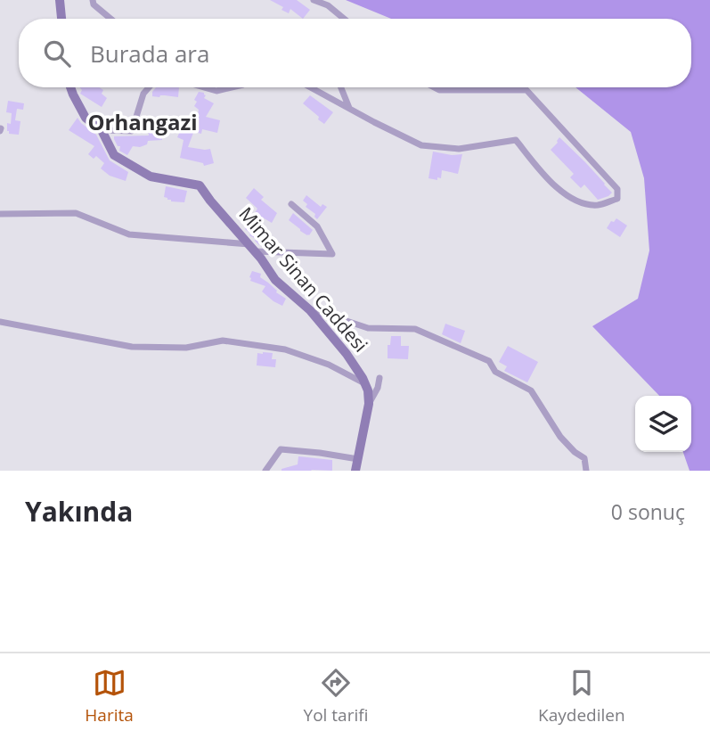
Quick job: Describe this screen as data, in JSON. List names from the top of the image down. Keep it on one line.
{"streets":{"street":["Mimar Sinan Caddesi"]},"districts":["Orhangazi"],"page":{"search":"Burada ara","heading":["Yakında","0 sonuç"],"nav":["Harita","Yol tarifi","Kaydedilen"]}}
